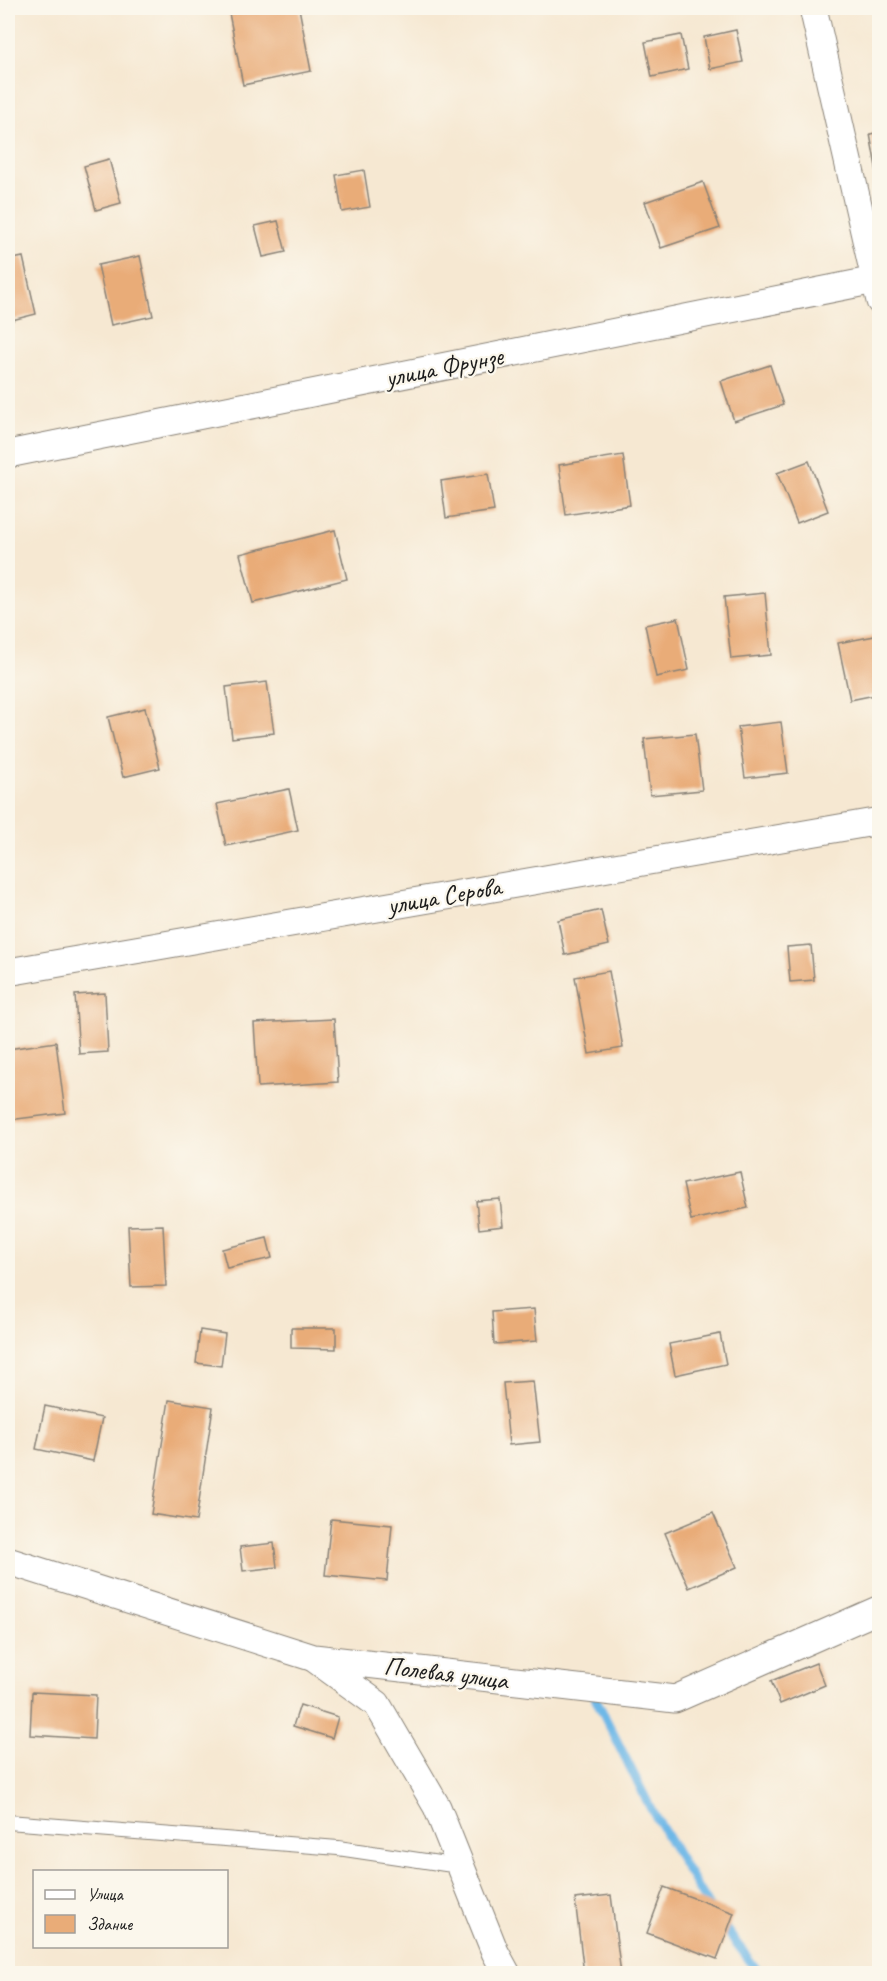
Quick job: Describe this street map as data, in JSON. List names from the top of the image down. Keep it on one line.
{"streets":{"street":["улица Фрунзе","улица Серова","Полевая улица"]},"legend":["Улица","Здание"]}
